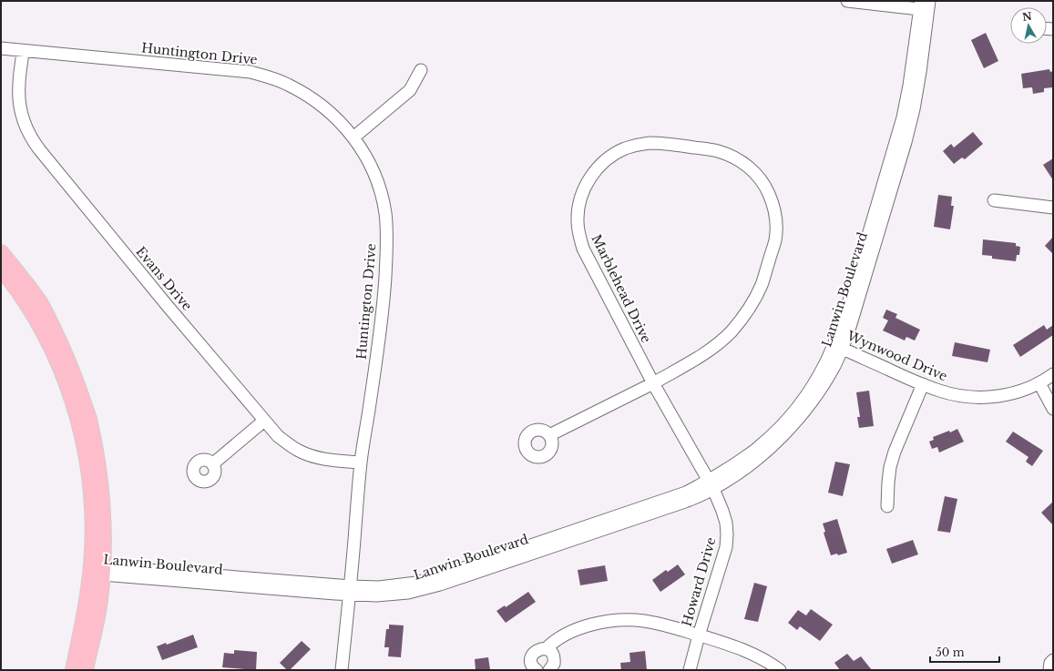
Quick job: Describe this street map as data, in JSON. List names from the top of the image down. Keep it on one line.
{"streets":{"street":["Huntington Drive","Evans Drive","Marblehead Drive","Lanwin Boulevard","Wynwood Drive","Howard Drive"]},"crossings":[["Huntington Drive","Evans Drive"],["Huntington Drive","Lanwin Boulevard"],["Marblehead Drive","Lanwin Boulevard"],["Marblehead Drive","Howard Drive"],["Lanwin Boulevard","Wynwood Drive"],["Lanwin Boulevard","Howard Drive"]],"scale_bar":"50 m","north":"top"}
